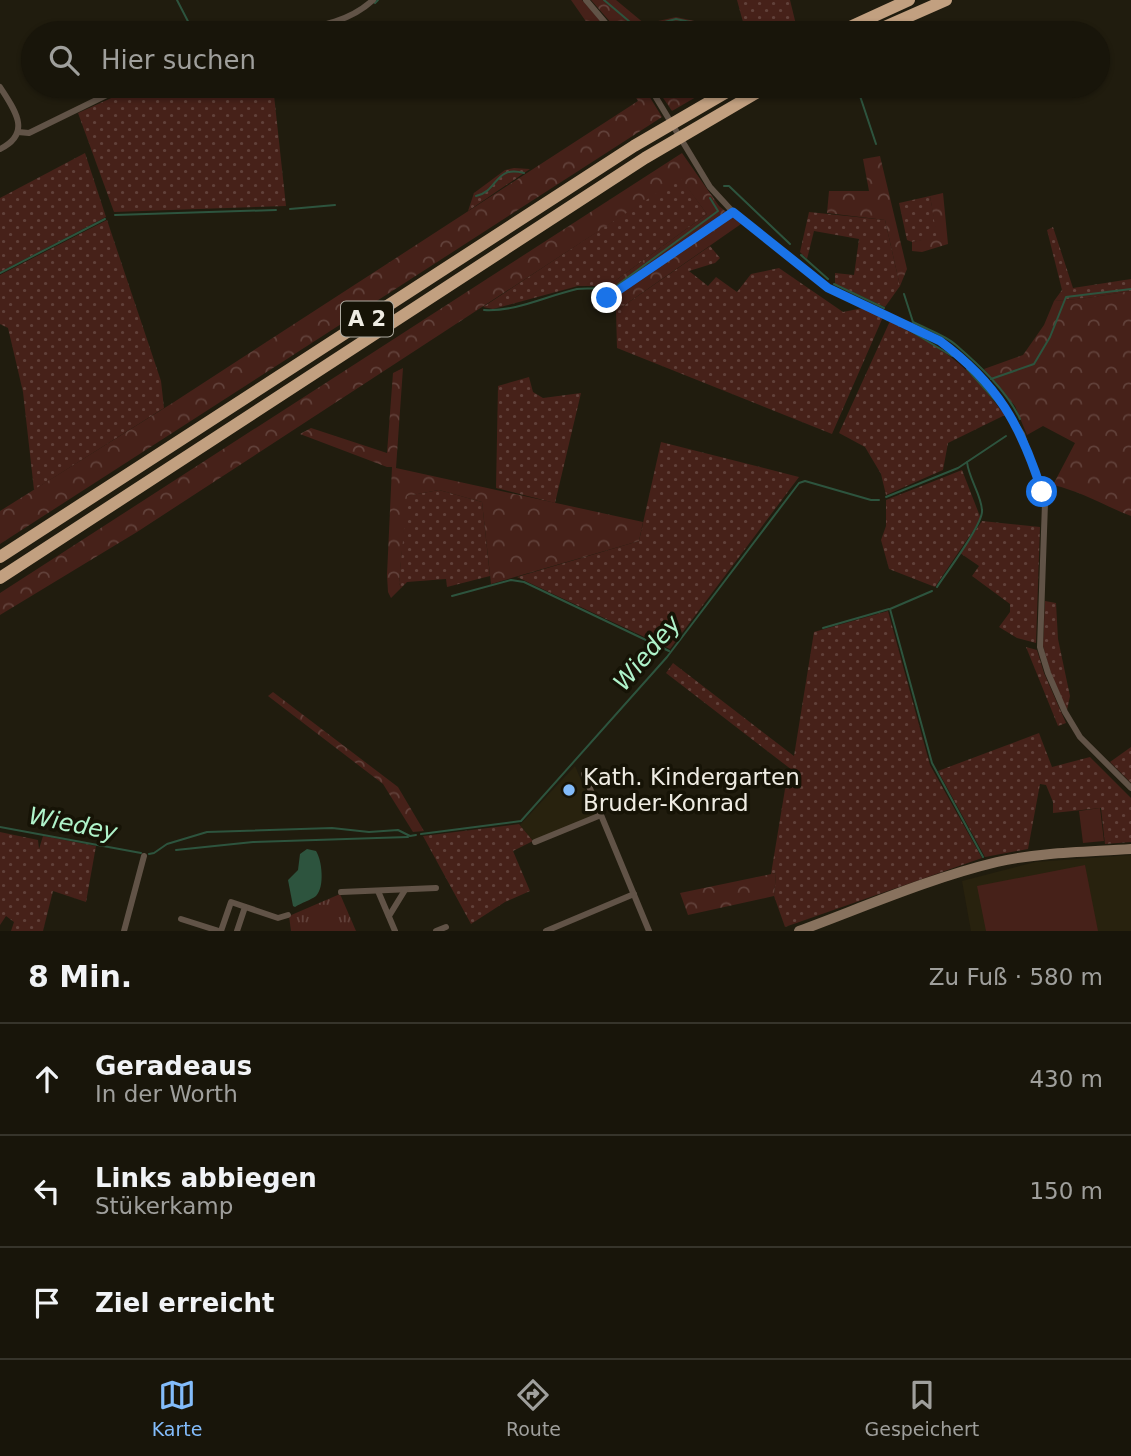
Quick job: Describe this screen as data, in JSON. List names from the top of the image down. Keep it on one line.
{"streets":{"highway":["A 2"]},"water":["Wiedey"],"places":["Kath. Kindergarten Bruder-Konrad"],"page":{"search":"Hier suchen","heading":["8 Min.","Zu Fuß · 580 m"],"list":[["Geradeaus","In der Worth","430 m"],["Links abbiegen","Stükerkamp","150 m"],"Ziel erreicht"],"nav":["Karte","Route","Gespeichert"]}}
